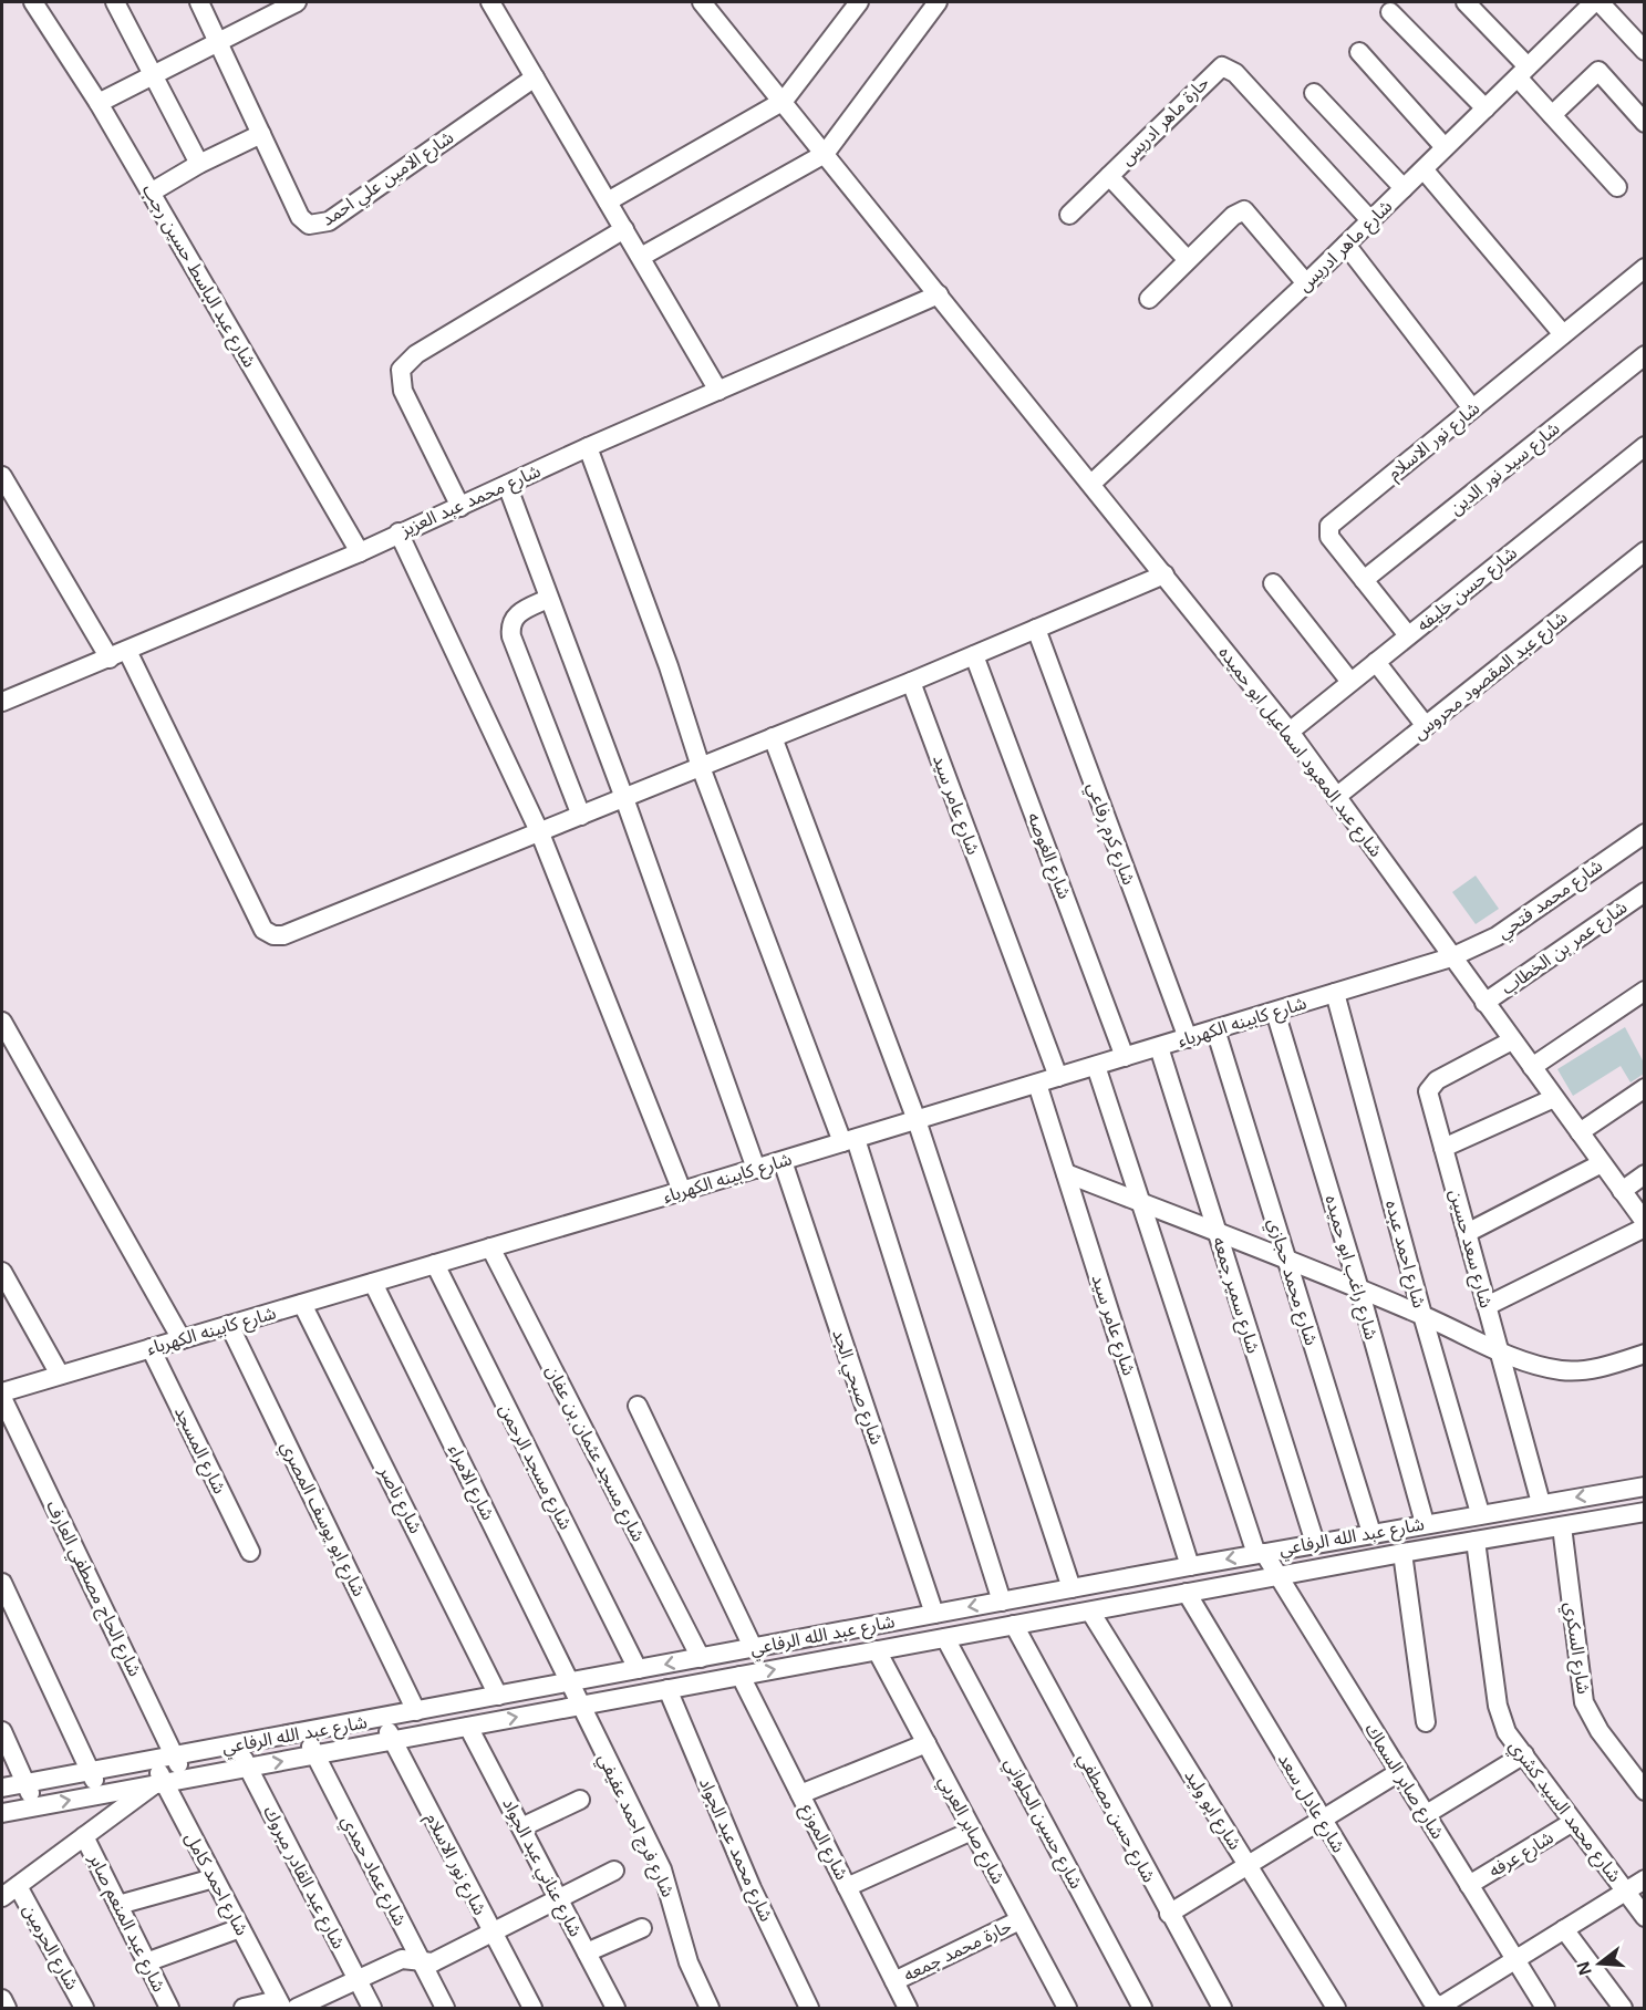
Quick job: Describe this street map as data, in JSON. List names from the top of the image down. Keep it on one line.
{"streets":{"street":["حارة ماهر ادريس","شارع الامين علي احمد","شارع ماهر ادريس","شارع عبد الباسط حسين رجب","شارع نور الاسلام","شارع سيد نور الدين","شارع محمد عبد العزيز","شارع حسن خليفه","شارع عبد المقصود محروس","شارع عبد المعبود اسماعيل ابو حميده","شارع عامر سيد","شارع كرم رفاعي","شارع الغوصه","شارع محمد فتحي","شارع عمر بن الخطاب","شارع كابينه الكهرباء","شارع سعد حسين","شارع احمد عبده","شارع راغب ابو حميده","شارع محمد حجازي","شارع سمير جمعه","شارع صبحي الجد","شارع المسجد","شارع مسجد عثمان بن عفان","شارع مسجد الرحمن","شارع الامراء","شارع ناصر","شارع ابو يوسف المصري","شارع عبد الله الرفاعي","شارع الحاج مصطفي العارف","شارع السكري","شارع صابر السماك","شارع عادل سعد","شارع ابو وليد","شارع محمد السيد كشري","شارع حسن مصطفي","شارع حسين الحلواني","شارع فرج احمد عفيفي","شارع صابر العربي","شارع الموزع","شارع محمد عبد الجواد","شارع عرفه","شارع عناني عبد الجواد","شارع عماد حمدي","شارع عبد القادر مبروك","شارع احمد كامل","شارع عبد المنعم صابر","شارع الحرمين","حارة محمد جمعه"]},"crossings":[["حارة ماهر ادريس","شارع ماهر ادريس"],["شارع ماهر ادريس","شارع عبد المعبود اسماعيل ابو حميده"],["شارع عبد الباسط حسين رجب","شارع محمد عبد العزيز"],["شارع نور الاسلام","شارع سيد نور الدين"],["شارع نور الاسلام","شارع حسن خليفه"],["شارع نور الاسلام","شارع عبد الله الرفاعي"],["شارع محمد عبد العزيز","شارع عبد المعبود اسماعيل ابو حميده"],["شارع حسن خليفه","شارع عبد المعبود اسماعيل ابو حميده"],["شارع عبد المقصود محروس","شارع عبد المعبود اسماعيل ابو حميده"],["شارع عبد المعبود اسماعيل ابو حميده","شارع محمد فتحي"],["شارع عبد المعبود اسماعيل ابو حميده","شارع عمر بن الخطاب"],["شارع عبد المعبود اسماعيل ابو حميده","شارع كابينه الكهرباء"],["شارع عبد المعبود اسماعيل ابو حميده","شارع سعد حسين"],["شارع عامر سيد","شارع كابينه الكهرباء"],["شارع عامر سيد","شارع عبد الله الرفاعي"],["شارع كرم رفاعي","شارع كابينه الكهرباء"],["شارع الغوصه","شارع كابينه الكهرباء"],["شارع محمد فتحي","شارع كابينه الكهرباء"],["شارع كابينه الكهرباء","شارع احمد عبده"],["شارع كابينه الكهرباء","شارع راغب ابو حميده"],["شارع كابينه الكهرباء","شارع محمد حجازي"],["شارع كابينه الكهرباء","شارع سمير جمعه"],["شارع كابينه الكهرباء","شارع صبحي الجد"],["شارع كابينه الكهرباء","شارع المسجد"],["شارع كابينه الكهرباء","شارع مسجد عثمان بن عفان"],["شارع كابينه الكهرباء","شارع مسجد الرحمن"],["شارع كابينه الكهرباء","شارع الامراء"],["شارع كابينه الكهرباء","شارع ناصر"],["شارع كابينه الكهرباء","شارع ابو يوسف المصري"],["شارع كابينه الكهرباء","شارع صابر السماك"],["شارع سعد حسين","شارع عبد الله الرفاعي"],["شارع احمد عبده","شارع عبد الله الرفاعي"],["شارع راغب ابو حميده","شارع عبد الله الرفاعي"],["شارع محمد حجازي","شارع عبد الله الرفاعي"],["شارع سمير جمعه","شارع عبد الله الرفاعي"],["شارع صبحي الجد","شارع عبد الله الرفاعي"],["شارع مسجد عثمان بن عفان","شارع عبد الله الرفاعي"],["شارع مسجد الرحمن","شارع عبد الله الرفاعي"],["شارع الامراء","شارع عبد الله الرفاعي"],["شارع الامراء","شارع فرج احمد عفيفي"],["شارع ناصر","شارع عبد الله الرفاعي"],["شارع ابو يوسف المصري","شارع عبد الله الرفاعي"],["شارع عبد الله الرفاعي","شارع الحاج مصطفي العارف"],["شارع عبد الله الرفاعي","شارع السكري"],["شارع عبد الله الرفاعي","شارع صابر السماك"],["شارع عبد الله الرفاعي","شارع عادل سعد"],["شارع عبد الله الرفاعي","شارع ابو وليد"],["شارع عبد الله الرفاعي","شارع محمد السيد كشري"],["شارع عبد الله الرفاعي","شارع حسن مصطفي"],["شارع عبد الله الرفاعي","شارع حسين الحلواني"],["شارع عبد الله الرفاعي","شارع فرج احمد عفيفي"],["شارع عبد الله الرفاعي","شارع صابر العربي"],["شارع عبد الله الرفاعي","شارع الموزع"],["شارع عبد الله الرفاعي","شارع محمد عبد الجواد"],["شارع عبد الله الرفاعي","شارع عناني عبد الجواد"],["شارع عبد الله الرفاعي","شارع عماد حمدي"],["شارع عبد الله الرفاعي","شارع عبد القادر مبروك"],["شارع عبد الله الرفاعي","شارع احمد كامل"],["شارع صابر السماك","شارع عرفه"],["شارع محمد السيد كشري","شارع عرفه"],["شارع صابر العربي","حارة محمد جمعه"],["شارع الموزع","حارة محمد جمعه"]],"north":"left"}
